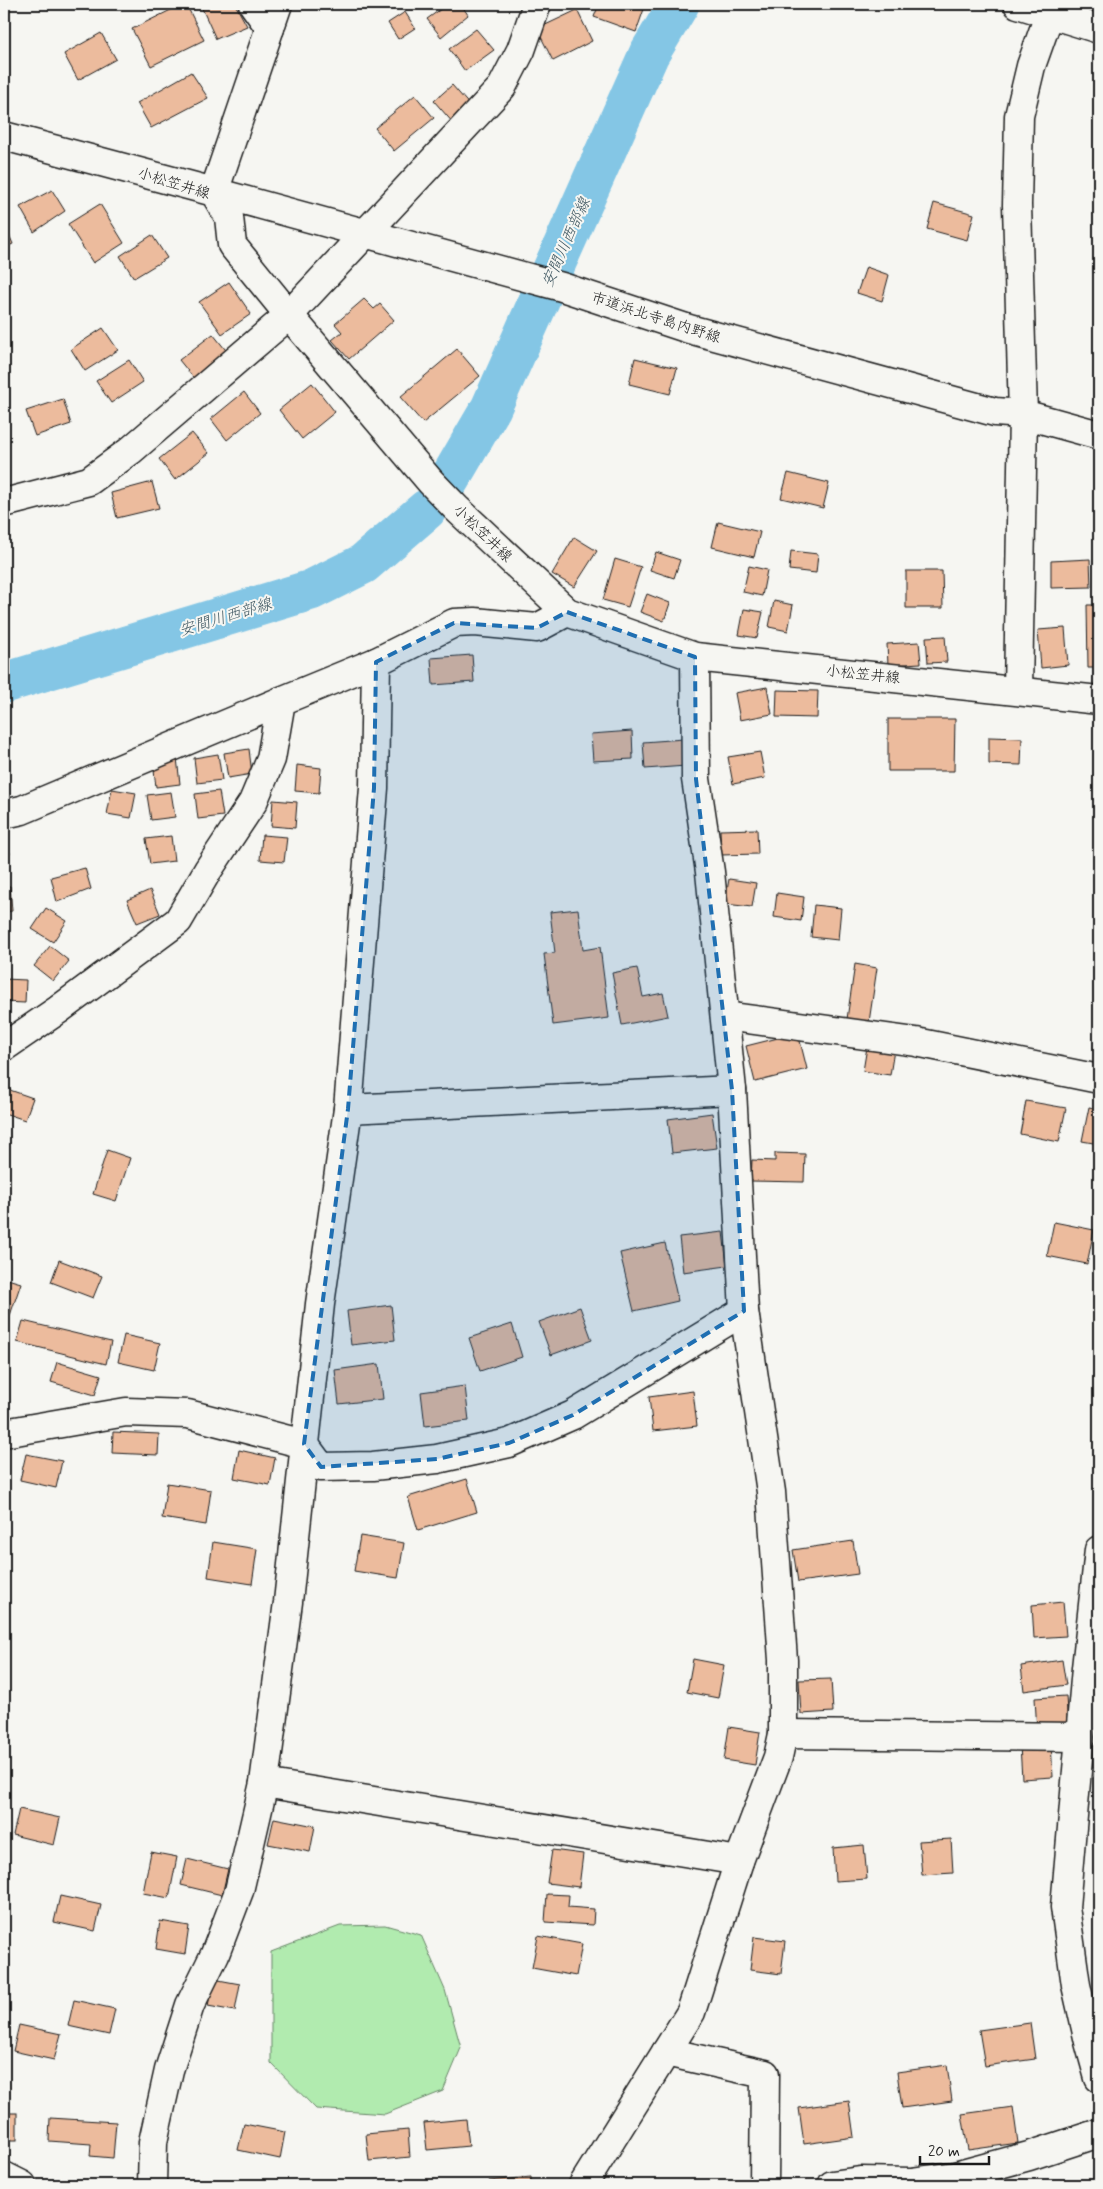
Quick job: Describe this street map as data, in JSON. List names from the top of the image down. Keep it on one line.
{"streets":{"street":["小松笠井線","市道浜北寺島内野線"]},"crossings":[["小松笠井線","市道浜北寺島内野線"]],"water":["安間川西部線"],"scale_bar":"20 m"}
